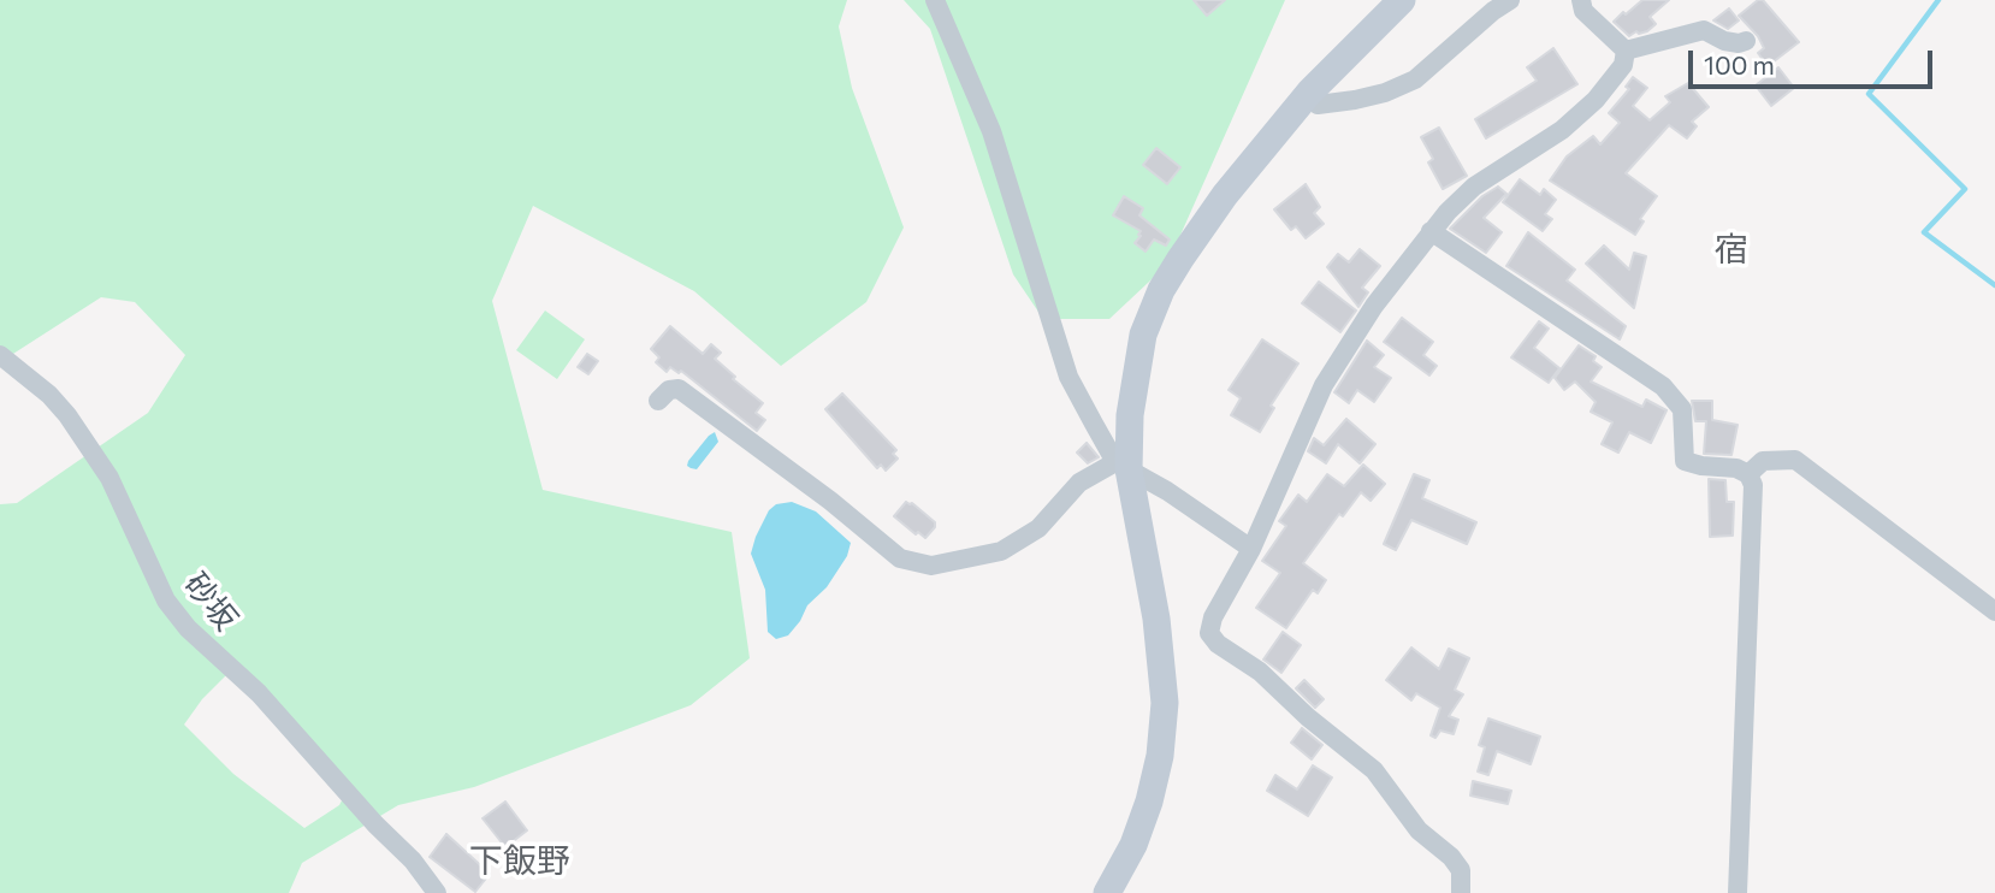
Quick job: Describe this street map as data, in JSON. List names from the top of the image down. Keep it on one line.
{"streets":{"street":["砂坂"]},"districts":["宿","下飯野"],"scale_bar":"100 m"}
